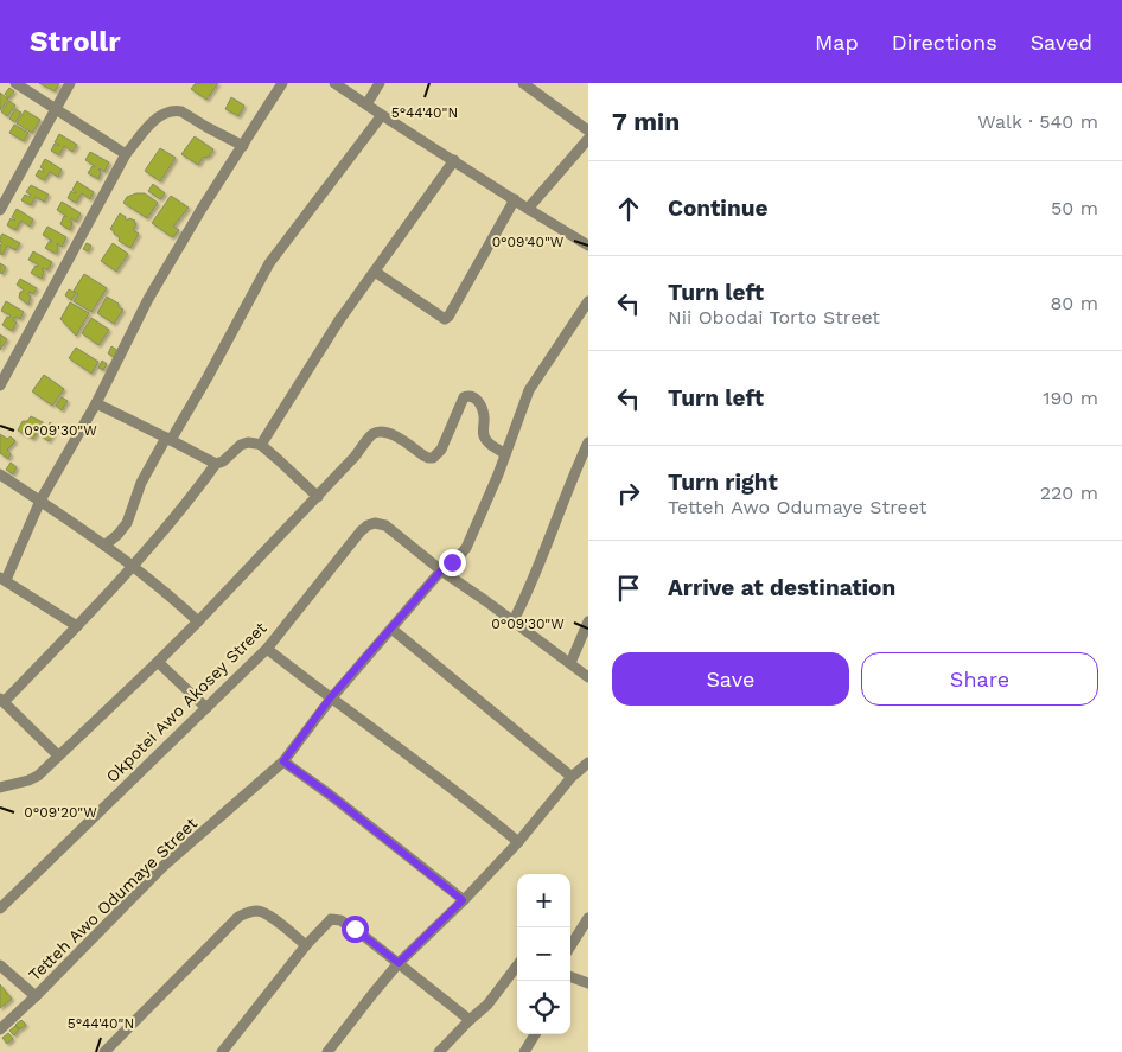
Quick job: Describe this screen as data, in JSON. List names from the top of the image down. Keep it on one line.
{"streets":{"street":["Okpotei Awo Akosey Street","Tetteh Awo Odumaye Street"]},"crossings":[["Okpotei Awo Akosey Street","Tetteh Awo Odumaye Street"]],"page":{"header":"Strollr","nav":["Map","Directions","Saved"],"heading":["7 min","Walk · 540 m"],"list":[["Continue","50 m"],["Turn left","Nii Obodai Torto Street","80 m"],["Turn left","190 m"],["Turn right","Tetteh Awo Odumaye Street","220 m"],"Arrive at destination"],"buttons":["Save","Share"],"map_buttons":["+","−"]},"coordinates":["5°44'40\"N","0°09'40\"W","0°09'30\"W","0°09'20\"W"]}
